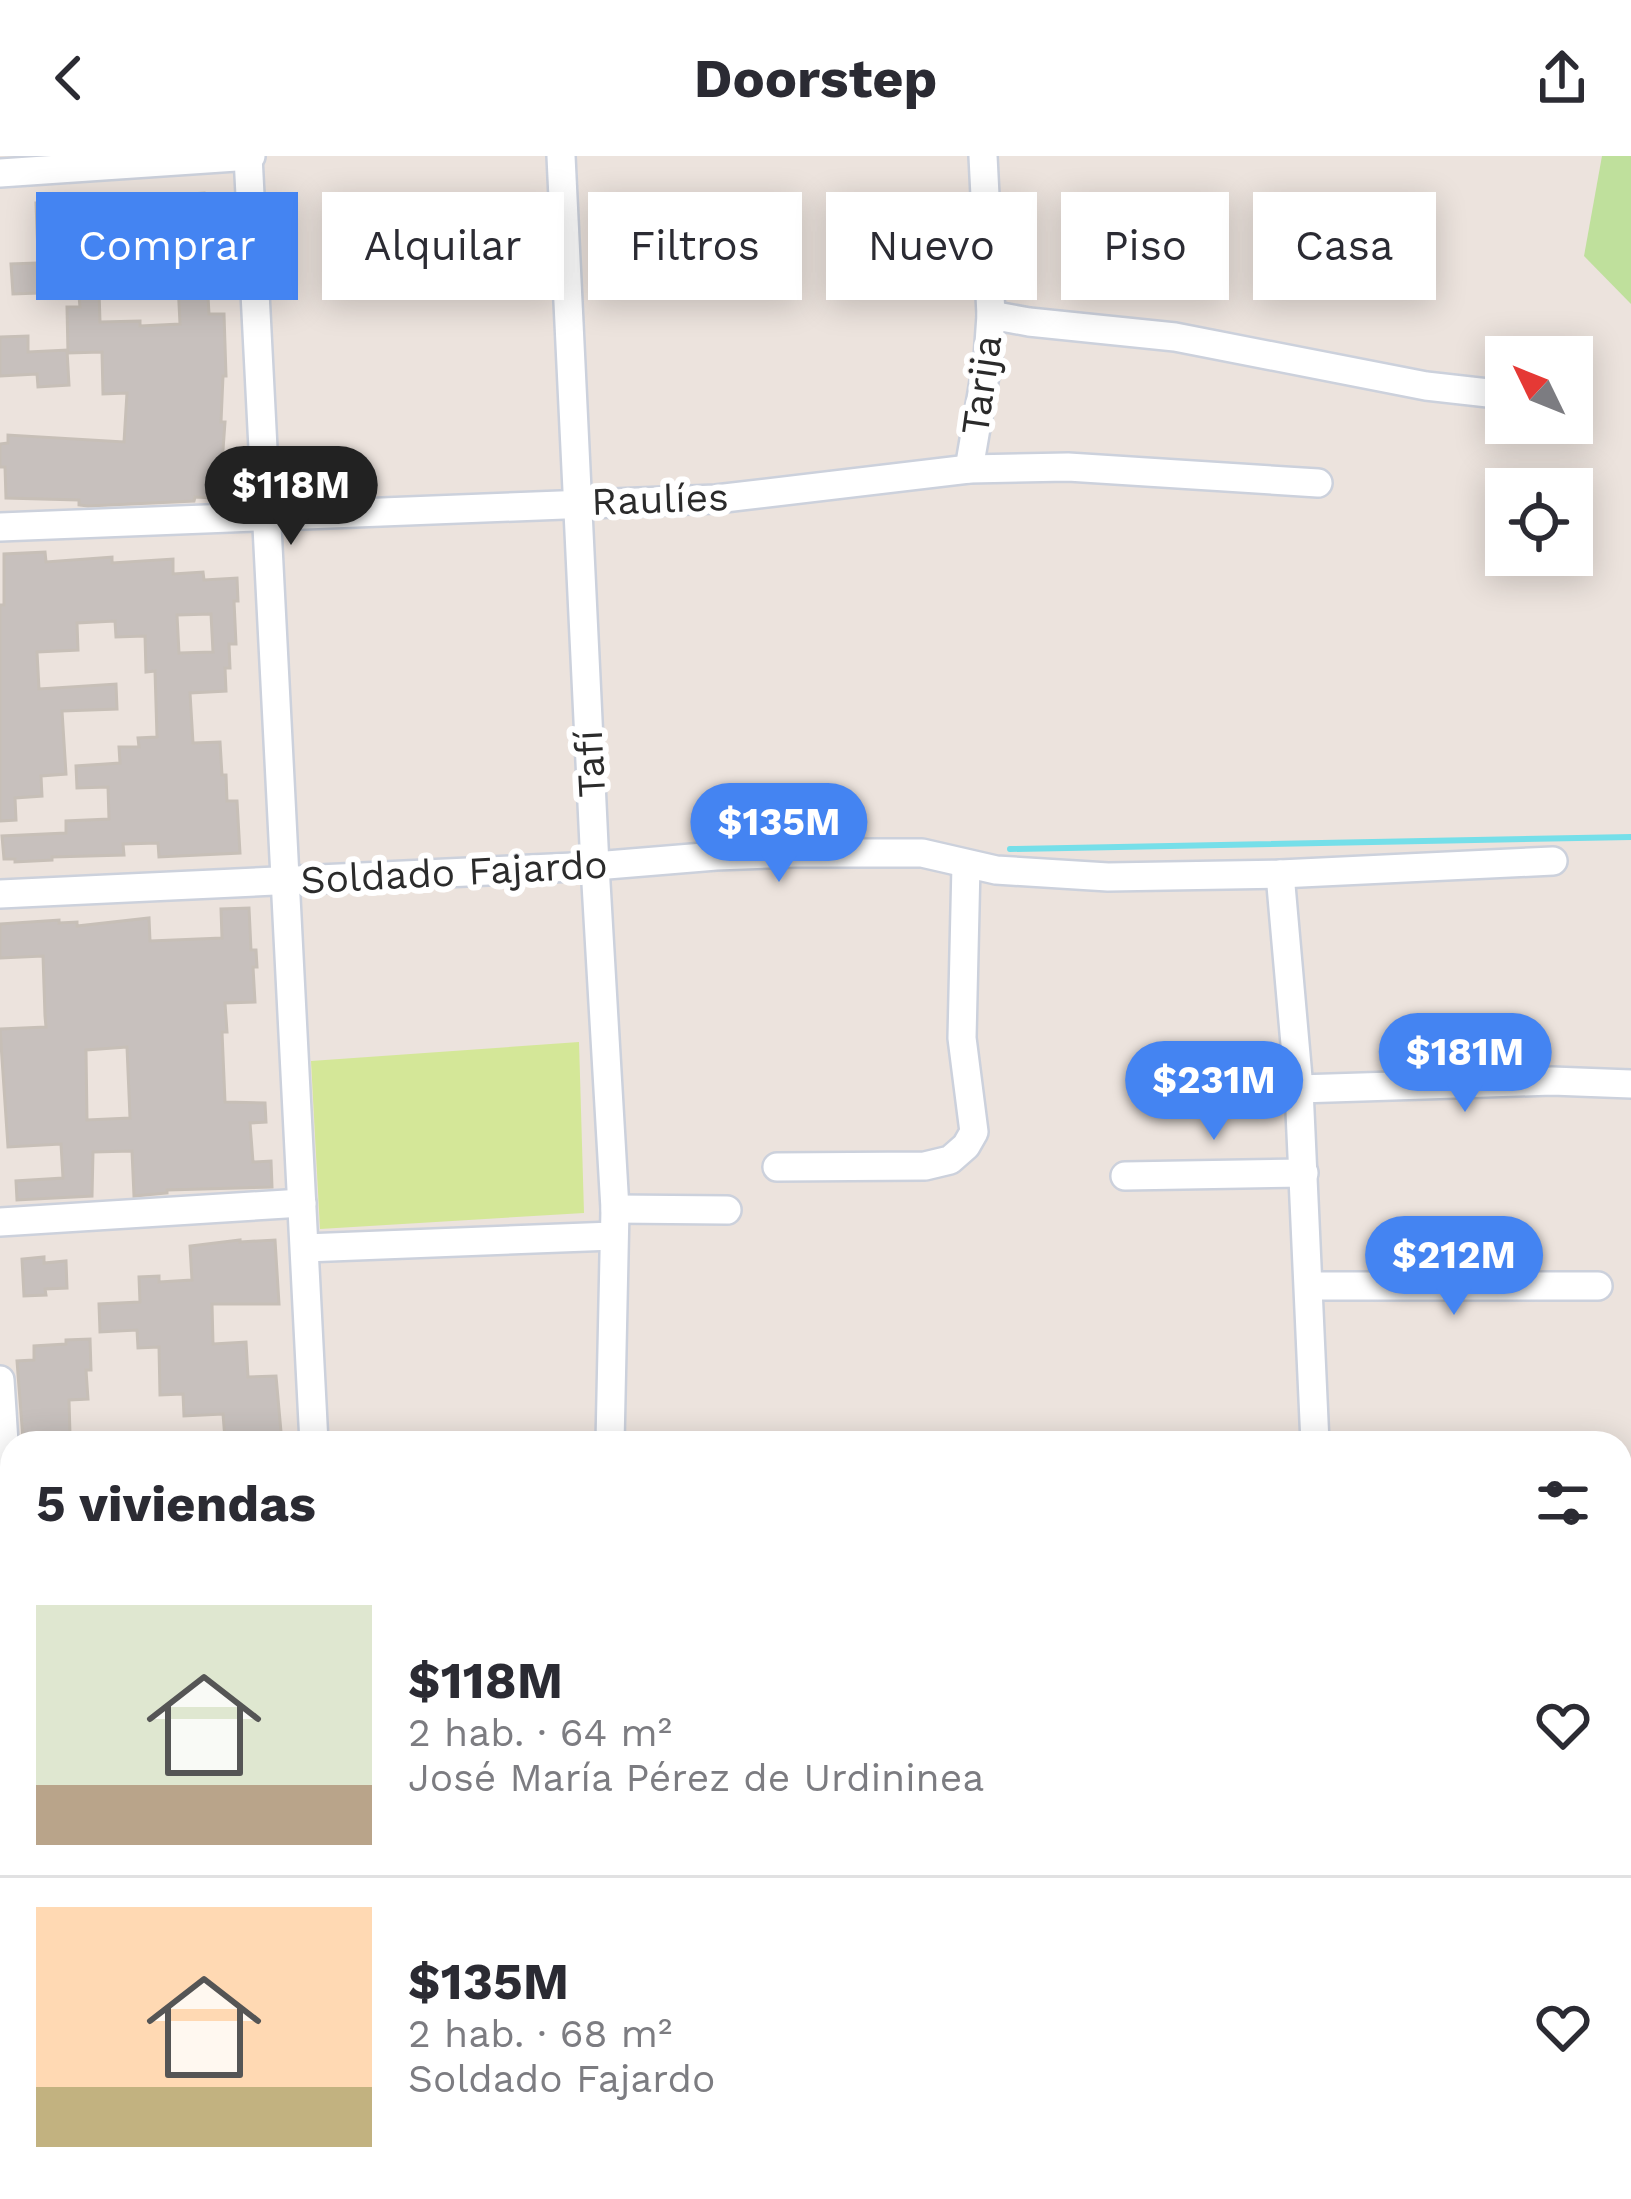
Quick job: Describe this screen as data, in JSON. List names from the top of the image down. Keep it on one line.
{"streets":{"street":["Tarija","Raulíes","Tafí","Soldado Fajardo"]},"crossings":[["Tarija","Raulíes"],["Raulíes","Tafí"],["Tafí","Soldado Fajardo"]],"north":"top left","page":{"header":"Doorstep","chip":["Comprar","Alquilar","Filtros","Nuevo","Piso","Casa"],"price":["$118M","$135M","$181M","$231M","$212M"],"heading":"5 viviendas","list":[{"name":"$118M","note":"2 hab. · 64 m² · José María Pérez de Urdininea"},{"name":"$135M","note":"2 hab. · 68 m² · Soldado Fajardo"}]}}
